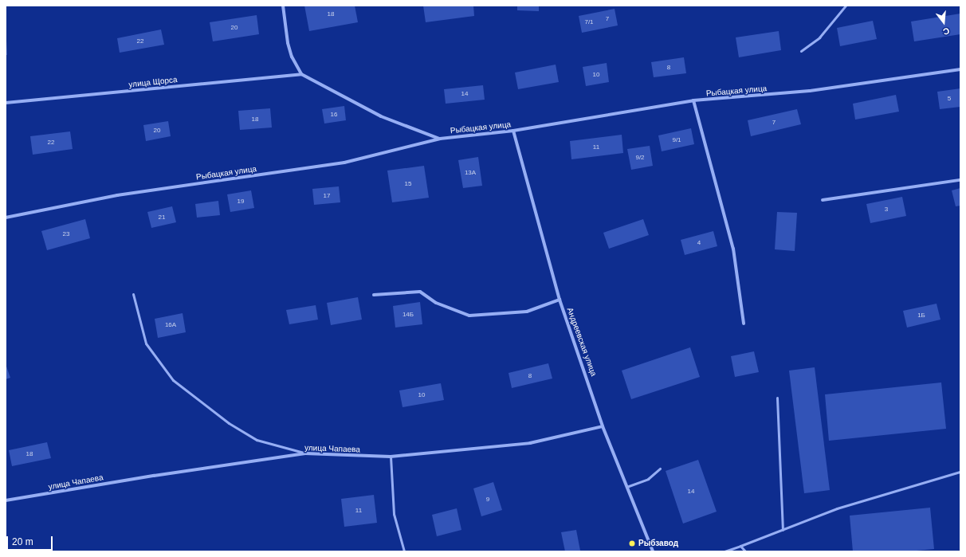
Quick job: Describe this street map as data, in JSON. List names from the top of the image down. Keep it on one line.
{"streets":{"street":["улица Щорса","Рыбацкая улица","Андреевская улица","улица Чапаева"]},"crossings":[["Рыбацкая улица","Андреевская улица"],["Андреевская улица","улица Чапаева"]],"places":["Рыбзавод"],"house_numbers":["18","7","7/1","20","22","8","10","14","5","16","18","7","20","9/1","22","11","9/2","13А","15","17","19","3","21","23","4","14Б","1Б","16А","8","10","18","14","9","11"],"scale_bar":"20 m","north":"bottom"}
